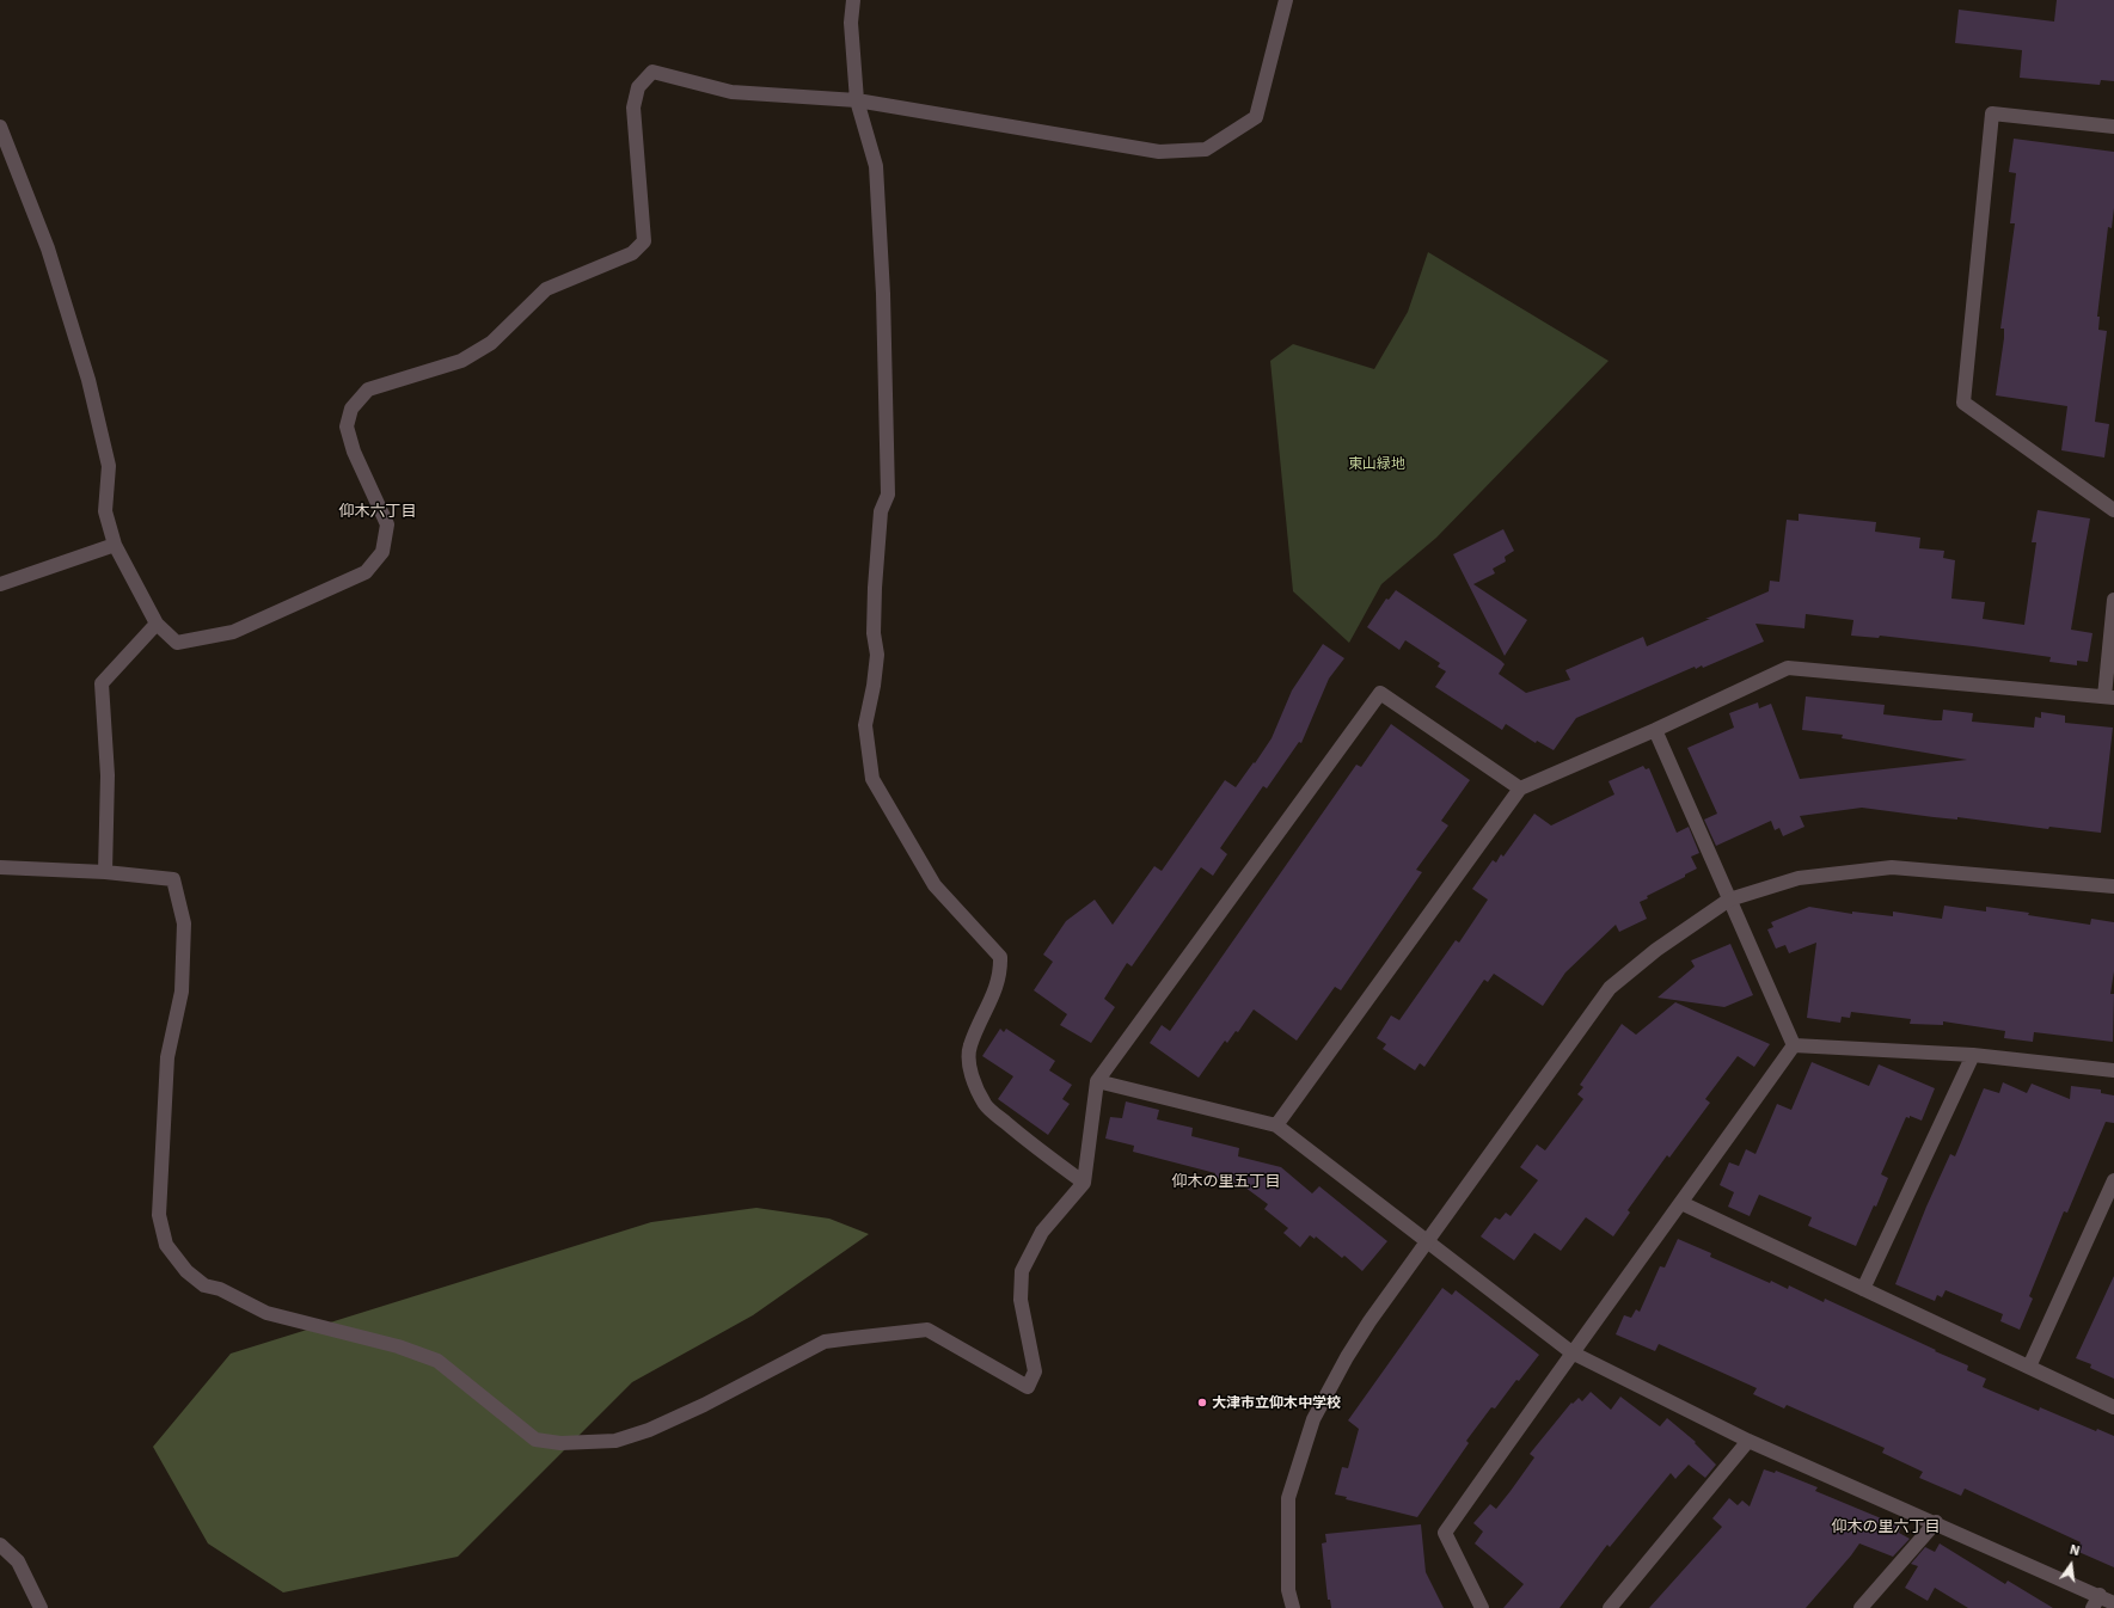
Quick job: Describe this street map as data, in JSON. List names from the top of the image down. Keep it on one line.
{"districts":["仰木六丁目","仰木の里五丁目","仰木の里六丁目"],"parks":["東山緑地"],"places":["大津市立仰木中学校"],"north":"top"}
